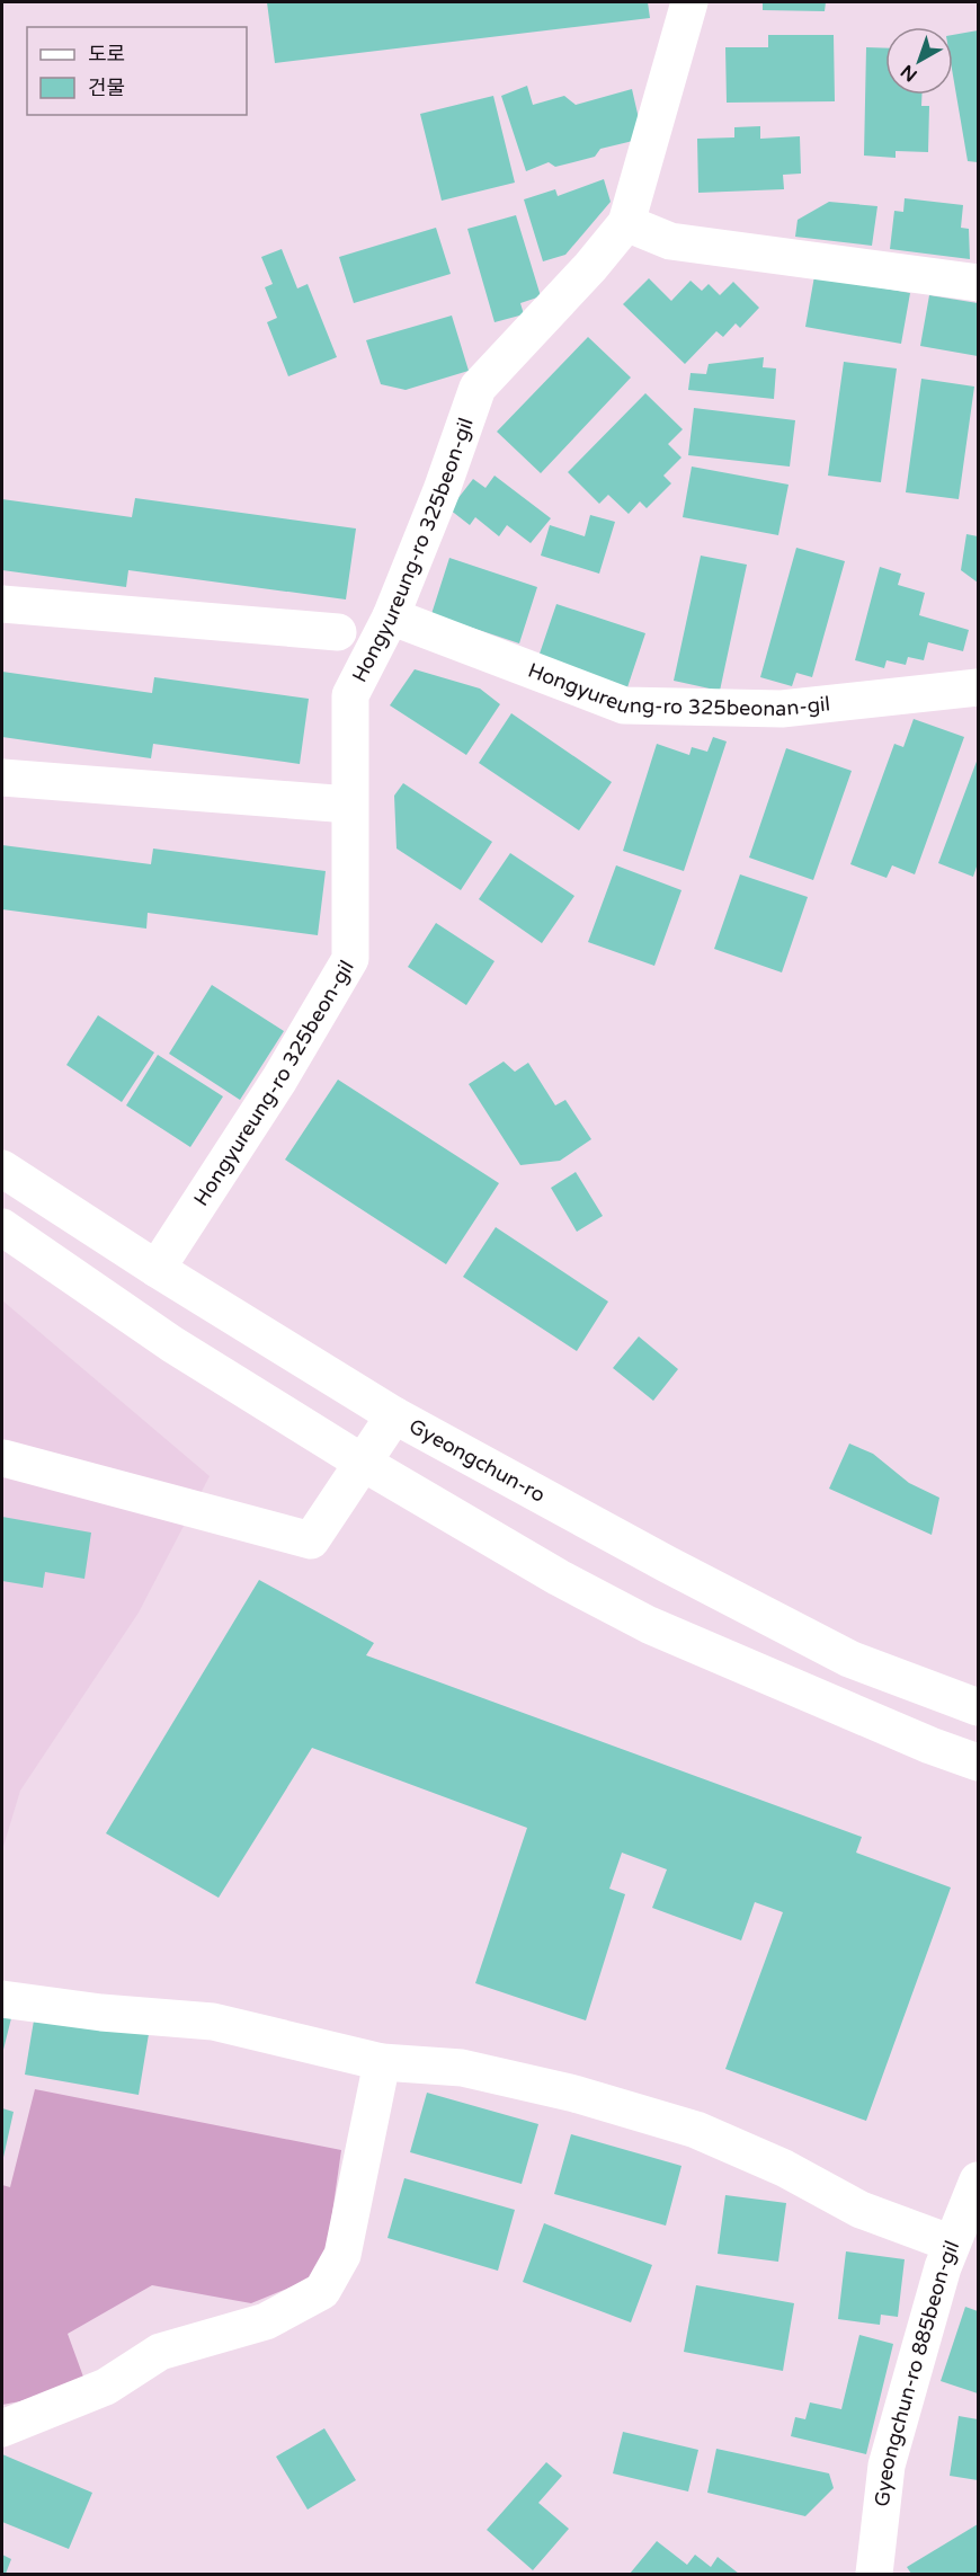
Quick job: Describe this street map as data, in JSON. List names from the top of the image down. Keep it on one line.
{"streets":{"street":["Hongyureung-ro 325beon-gil","Hongyureung-ro 325beonan-gil","Gyeongchun-ro","Gyeongchun-ro 885beon-gil"]},"crossings":[["Hongyureung-ro 325beon-gil","Hongyureung-ro 325beonan-gil"],["Hongyureung-ro 325beon-gil","Gyeongchun-ro"]],"legend":["도로","건물"],"north":"bottom left"}
